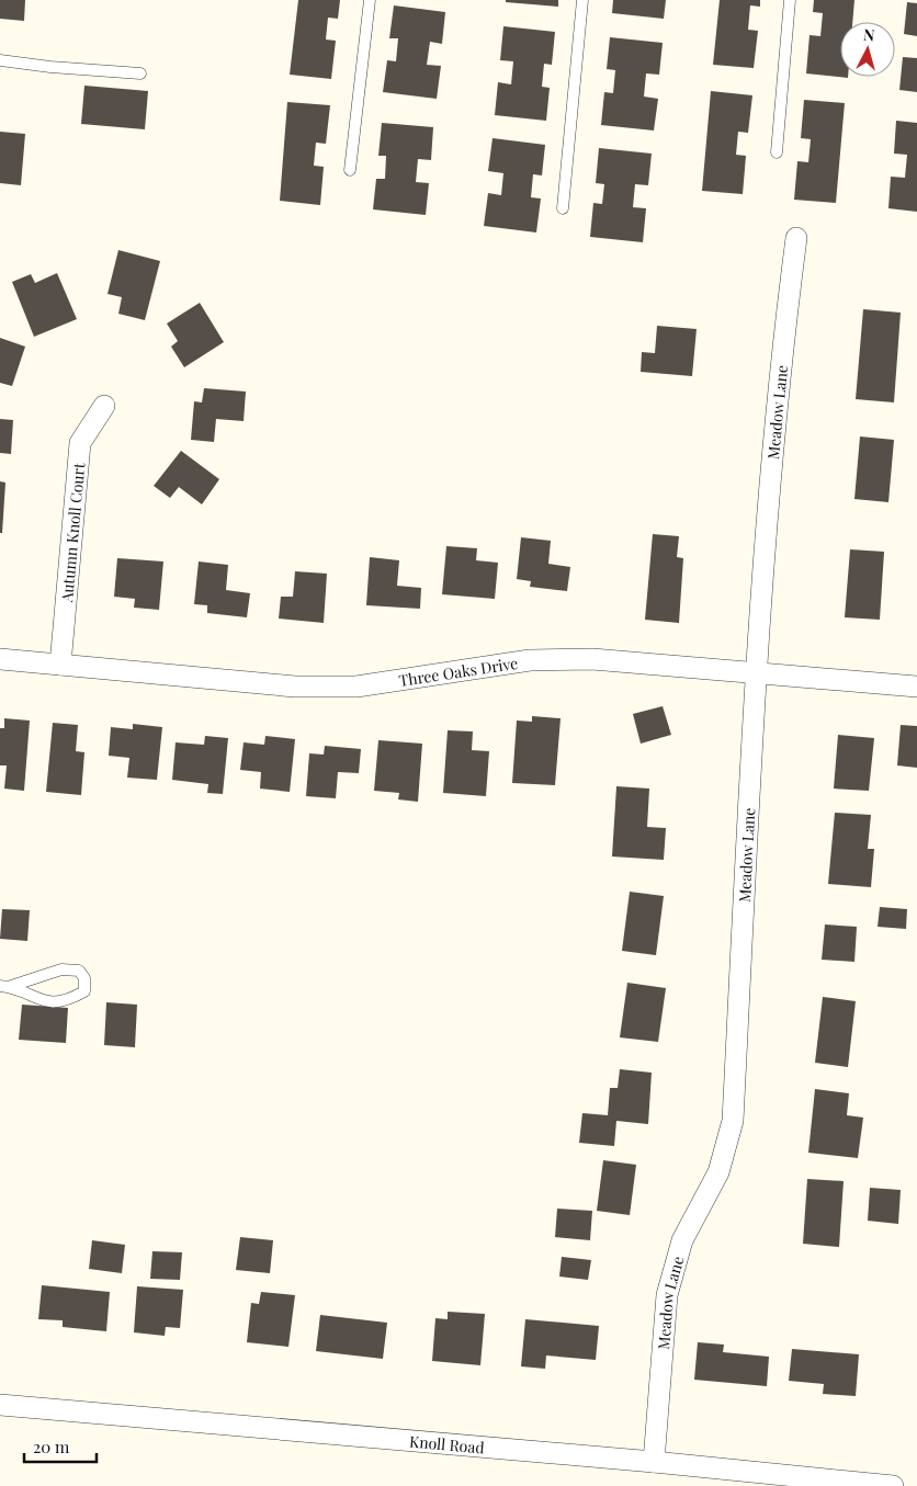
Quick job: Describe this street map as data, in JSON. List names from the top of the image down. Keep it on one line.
{"streets":{"street":["Meadow Lane","Autumn Knoll Court","Three Oaks Drive","Knoll Road"]},"crossings":[["Meadow Lane","Three Oaks Drive"],["Meadow Lane","Knoll Road"],["Autumn Knoll Court","Three Oaks Drive"]],"scale_bar":"20 m","north":"top"}
